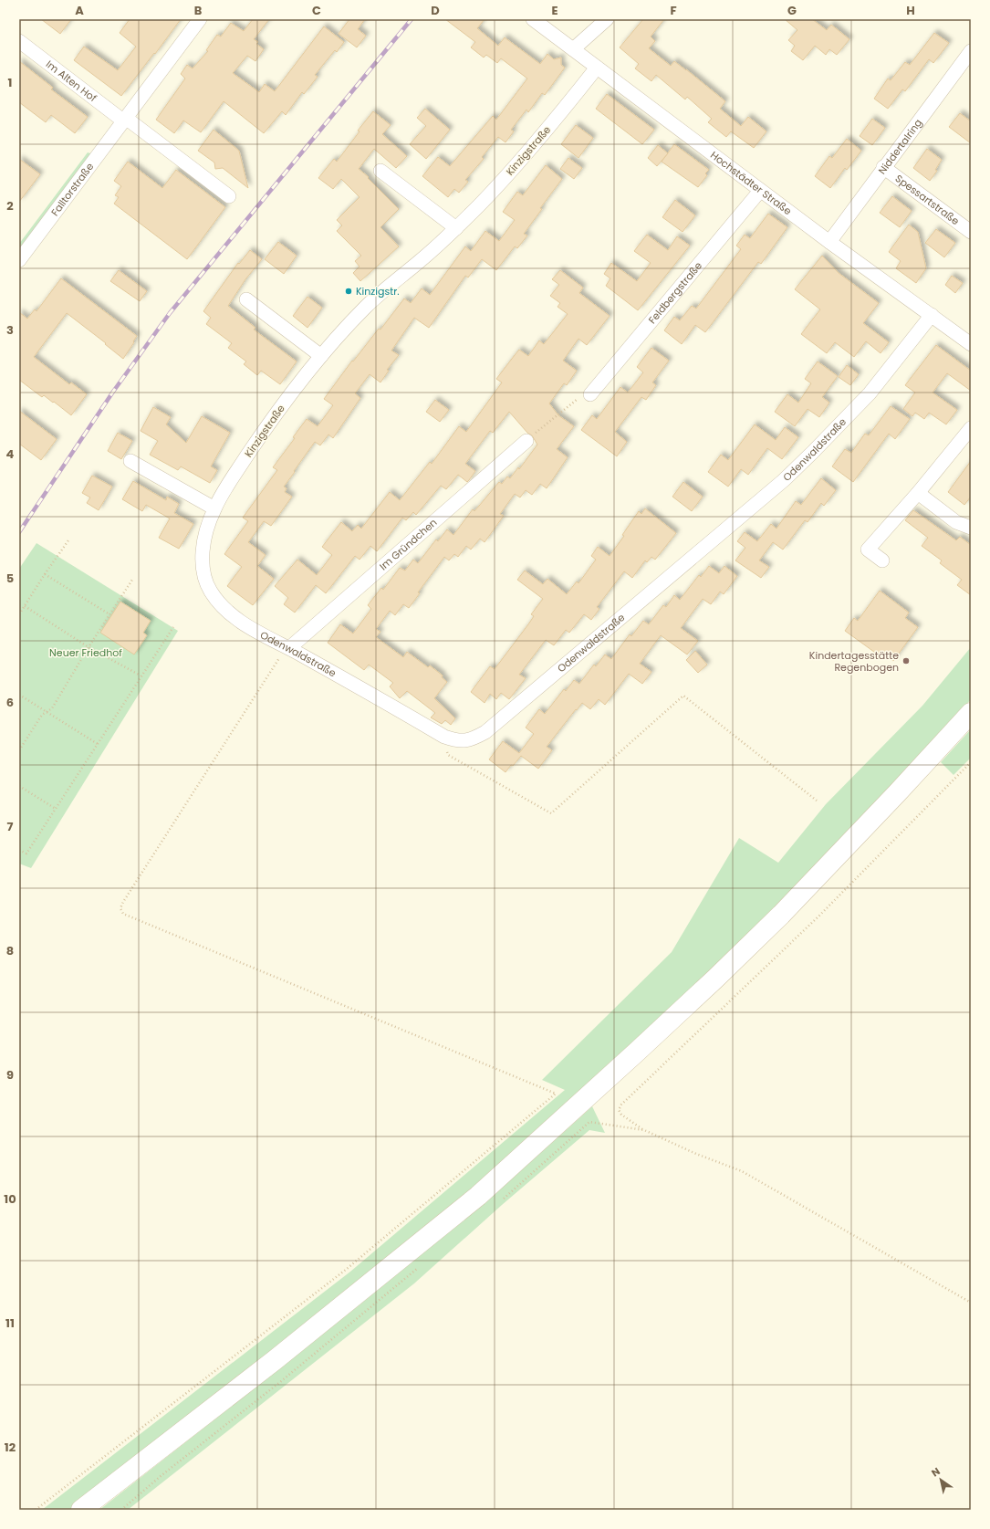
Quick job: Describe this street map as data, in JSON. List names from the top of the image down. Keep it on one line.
{"streets":{"street":["Im Alten Hof","Niddertalring","Kinzigstraße","Hochstädter Straße","Falltorstraße","Spessartstraße","Feldbergstraße","Odenwaldstraße","Im Gründchen"]},"crossings":[["Im Alten Hof","Falltorstraße"],["Niddertalring","Hochstädter Straße"],["Niddertalring","Spessartstraße"],["Kinzigstraße","Hochstädter Straße"],["Kinzigstraße","Odenwaldstraße"],["Hochstädter Straße","Feldbergstraße"],["Hochstädter Straße","Odenwaldstraße"],["Odenwaldstraße","Im Gründchen"]],"parks":["Neuer Friedhof"],"places":["Kinzigstr.","Kindertagesstätte Regenbogen"],"north":"top left","grid":{"columns":["A","B","C","D","E","F","G","H"],"rows":["1","2","3","4","5","6","7","8","9","10","11","12"]}}
